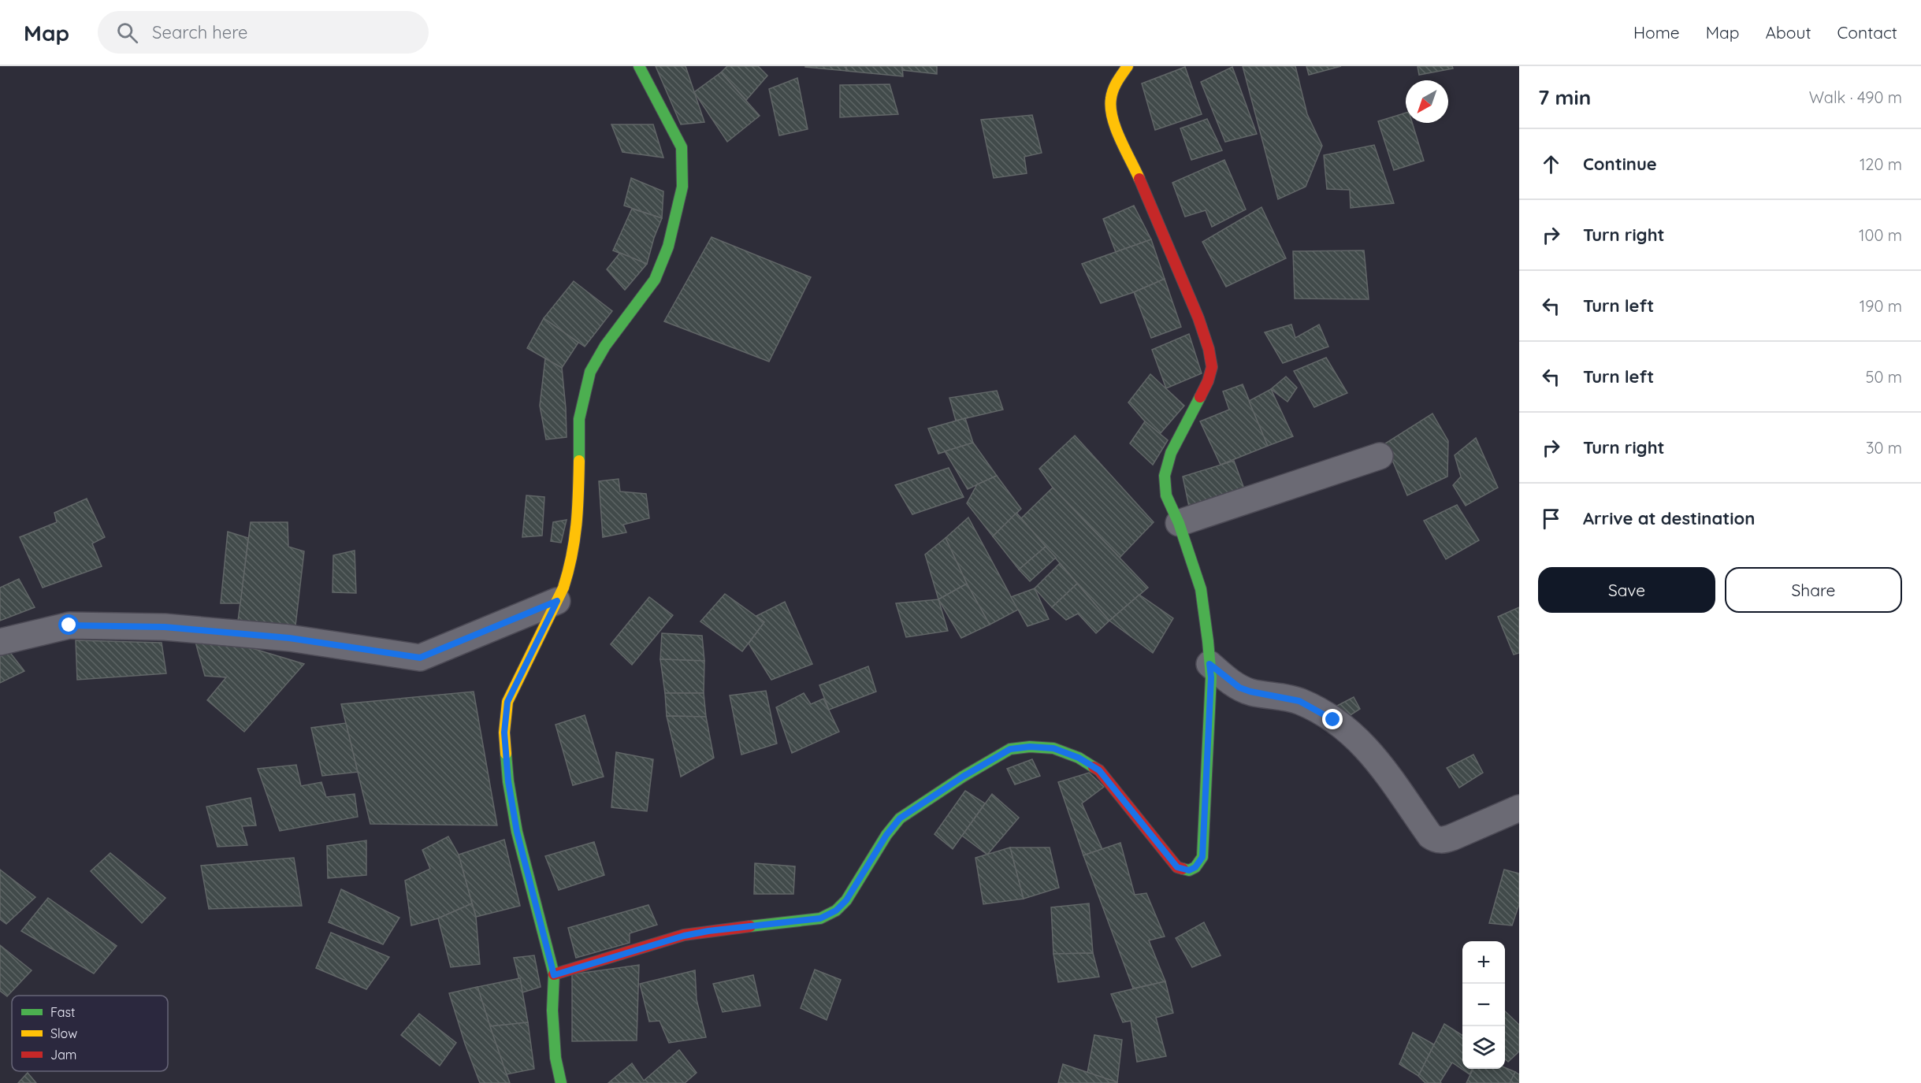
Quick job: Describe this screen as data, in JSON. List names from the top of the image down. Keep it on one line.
{"legend":["Fast","Slow","Jam"],"north":"bottom left","page":{"header":"Map","search":"Search here","nav":["Home","Map","About","Contact"],"heading":["7 min","Walk · 490 m"],"list":[["Continue","120 m"],["Turn right","100 m"],["Turn left","190 m"],["Turn left","50 m"],["Turn right","30 m"],"Arrive at destination"],"buttons":["Save","Share"],"map_buttons":["+","−"]}}
